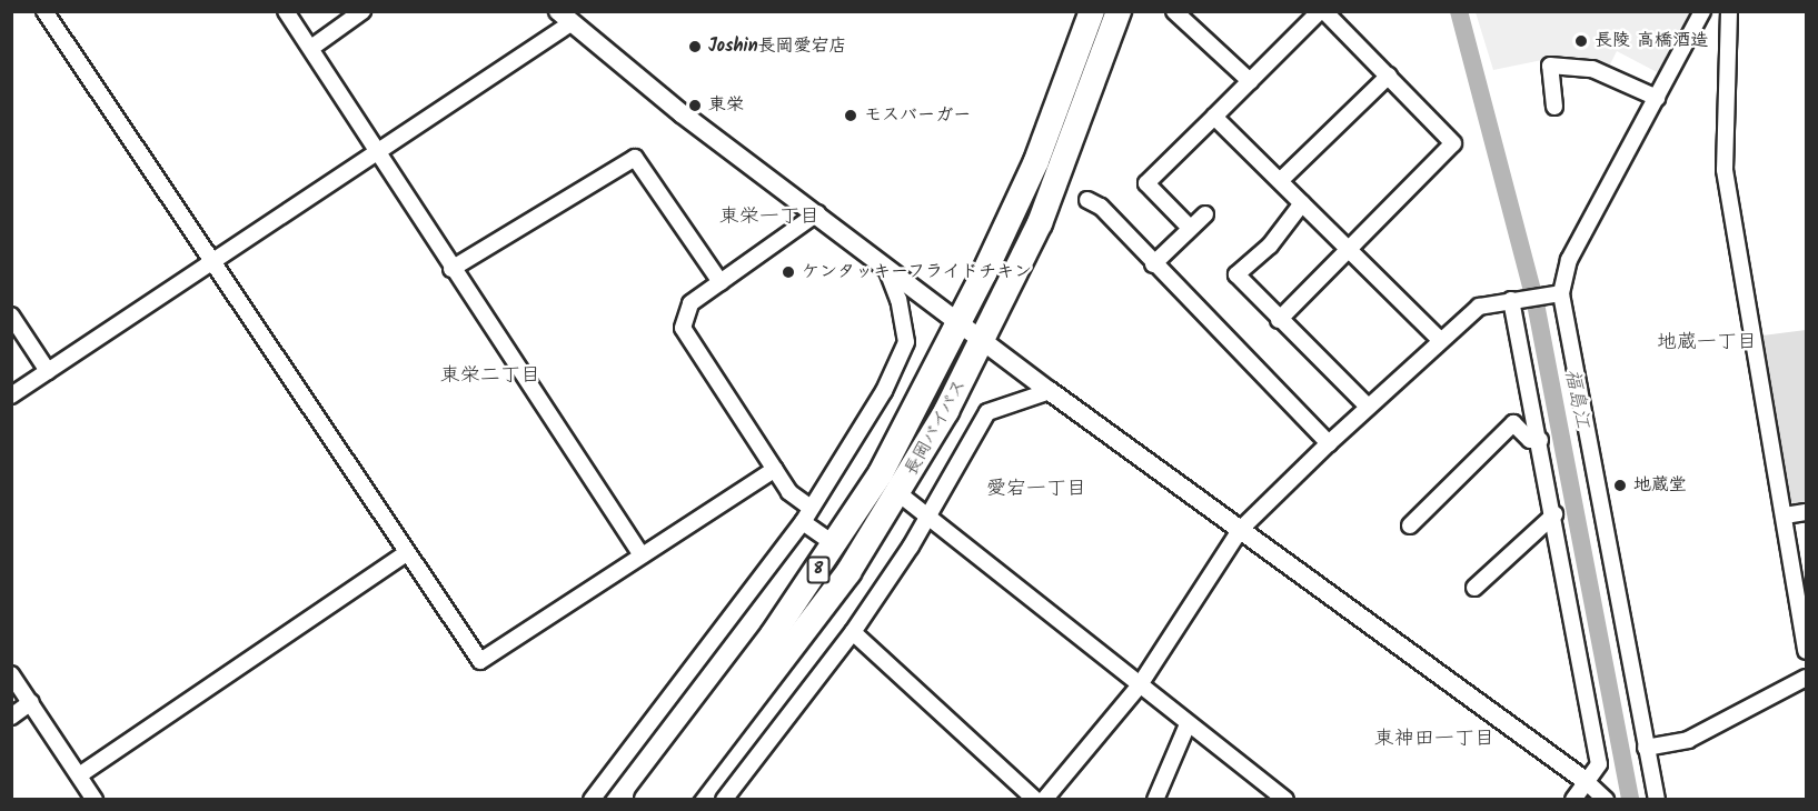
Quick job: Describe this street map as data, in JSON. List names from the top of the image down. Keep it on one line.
{"streets":{"highway":["長岡バイパス","8"]},"districts":["東栄一丁目","地蔵一丁目","東栄二丁目","愛宕一丁目","東神田一丁目"],"water":["福島江"],"places":["長陵 高橋酒造","Joshin長岡愛宕店","東栄","モスバーガー","ケンタッキーフライドチキン","地蔵堂"]}
